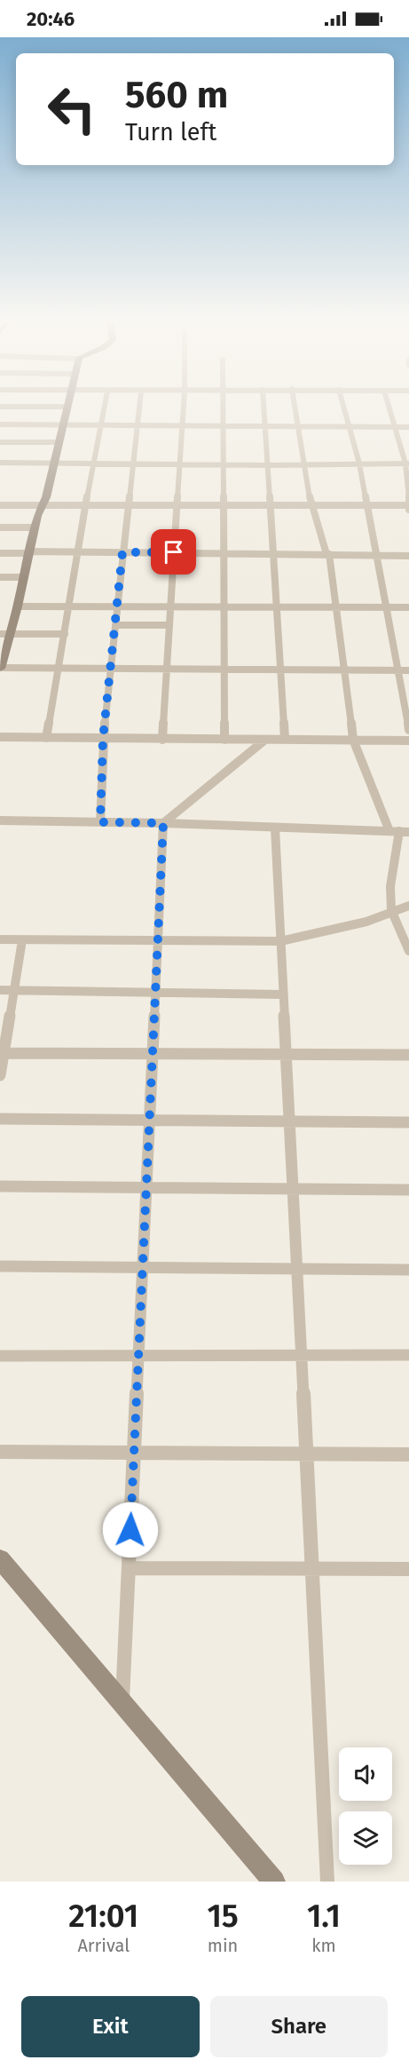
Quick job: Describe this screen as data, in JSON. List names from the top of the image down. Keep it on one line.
{"page":{"status":"20:46","turn":["560 m","Turn left"],"eta":["21:01","Arrival","15","min","1.1","km"],"buttons":["Exit","Share"]}}
